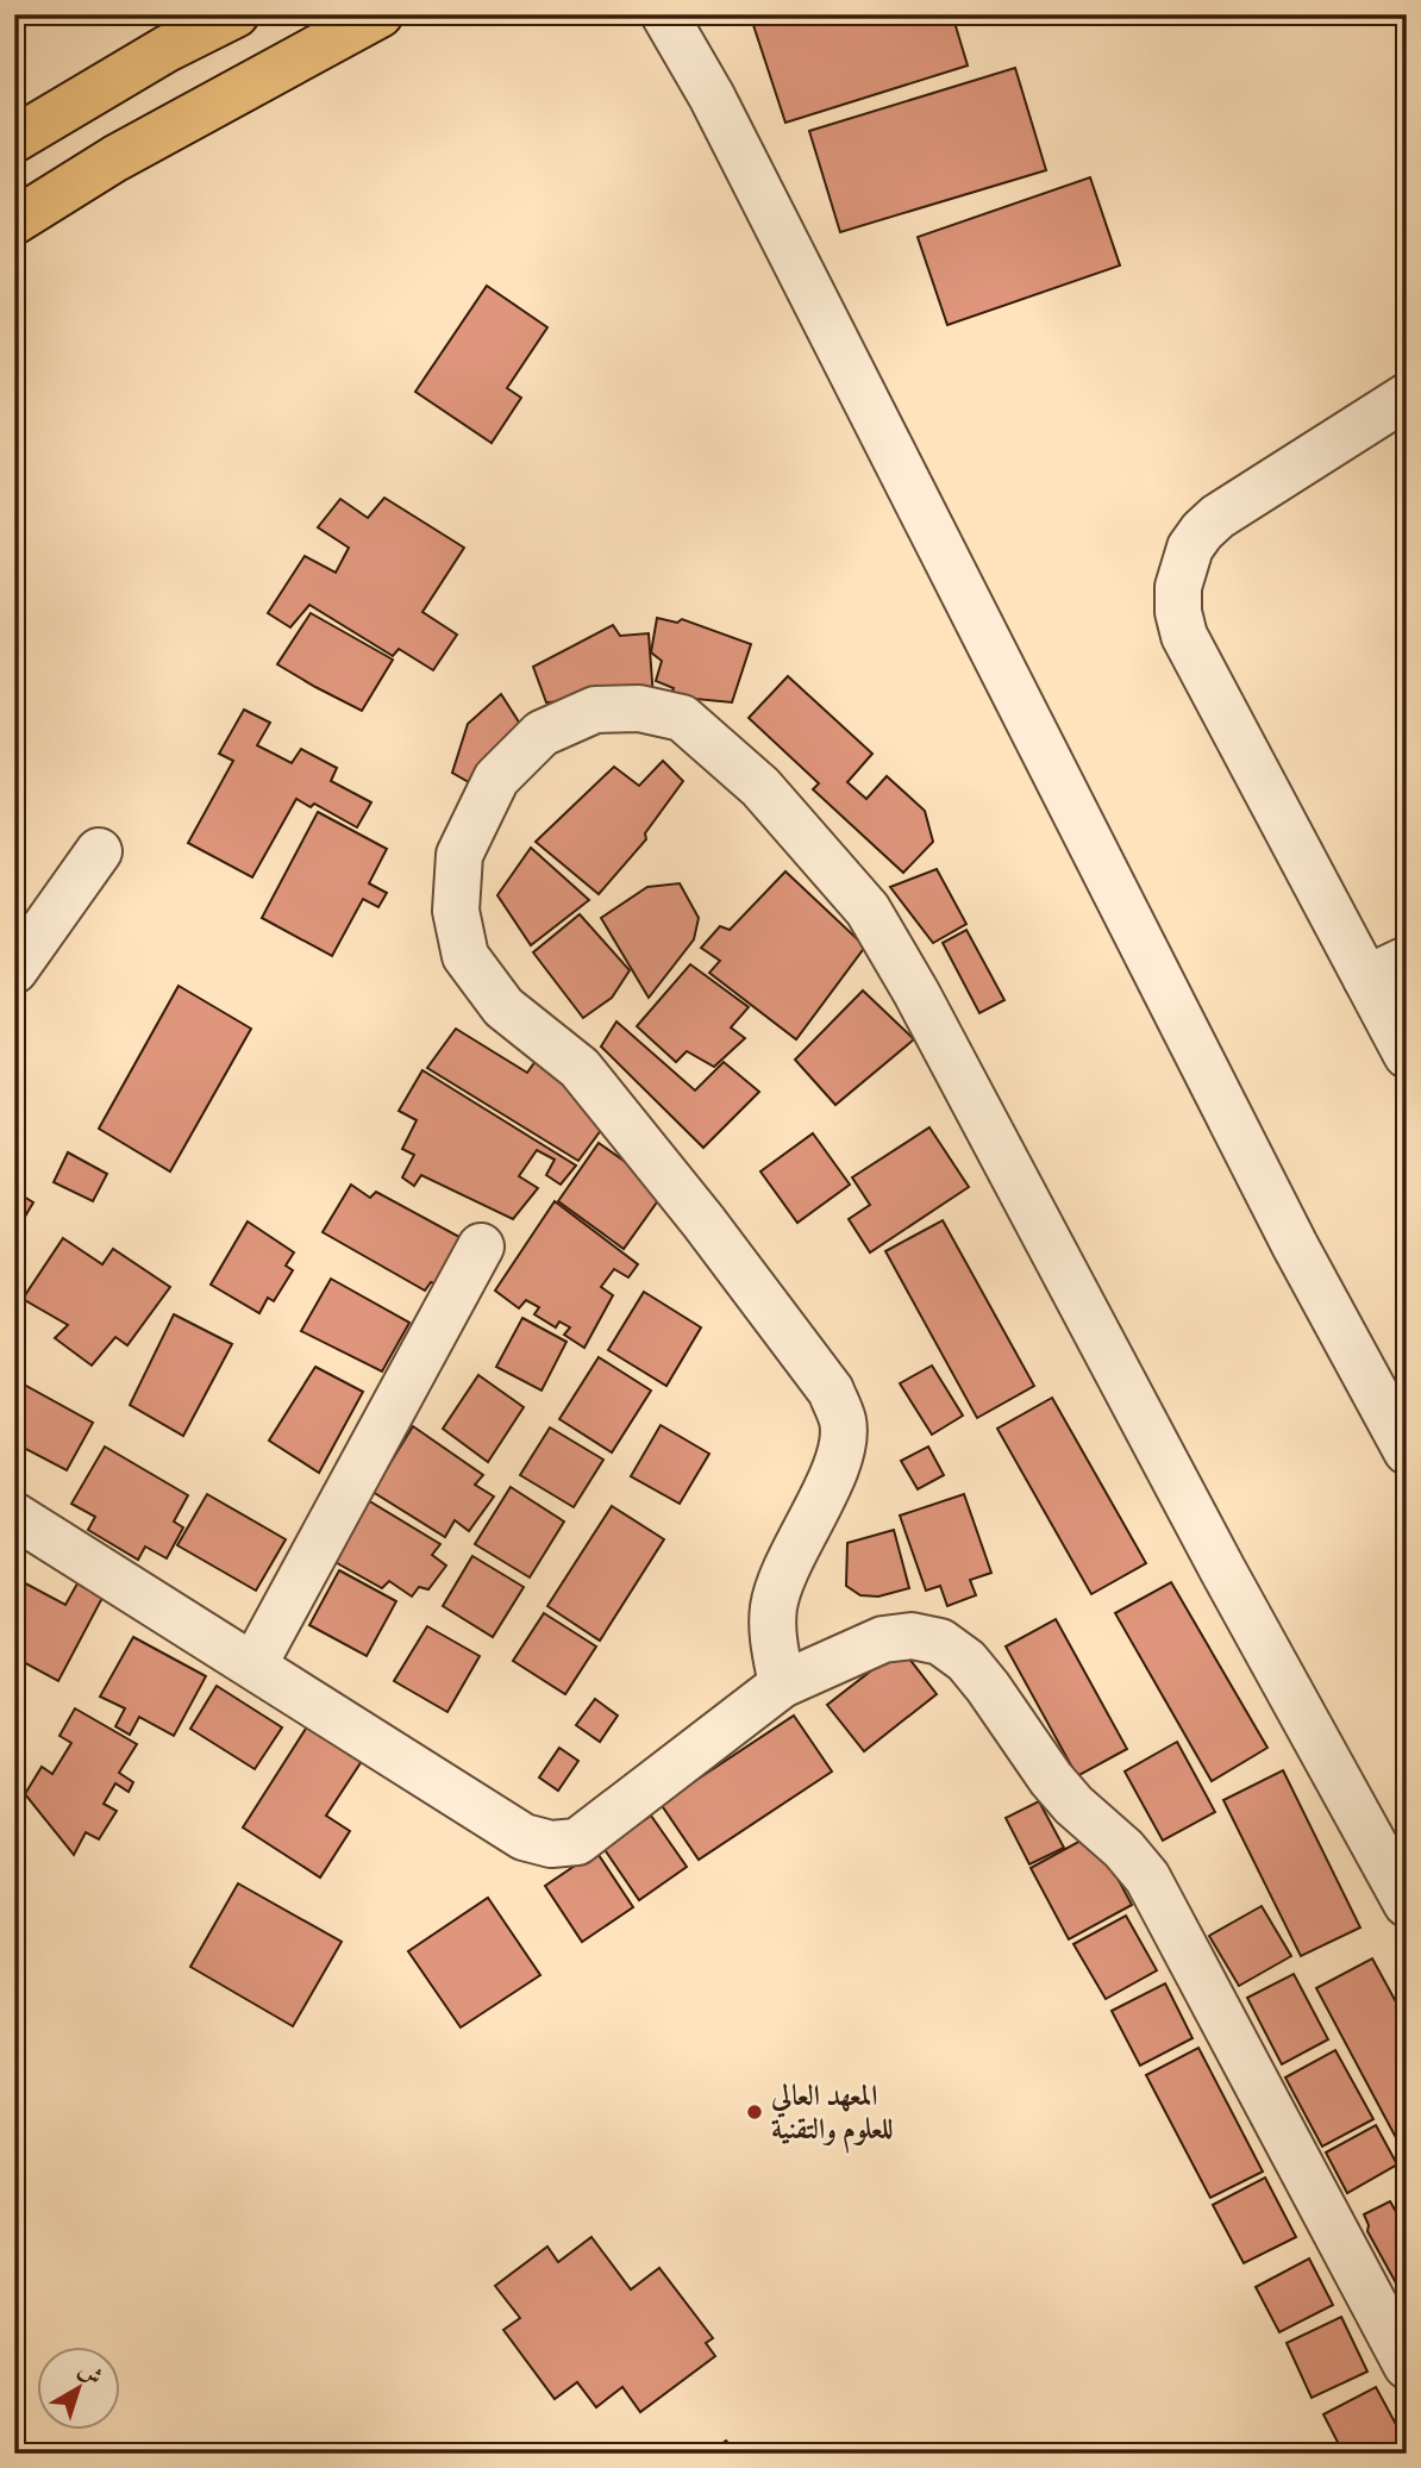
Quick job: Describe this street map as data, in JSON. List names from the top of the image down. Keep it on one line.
{"places":["المعهد العالي للعلوم والتقنية"],"north":"top right"}
